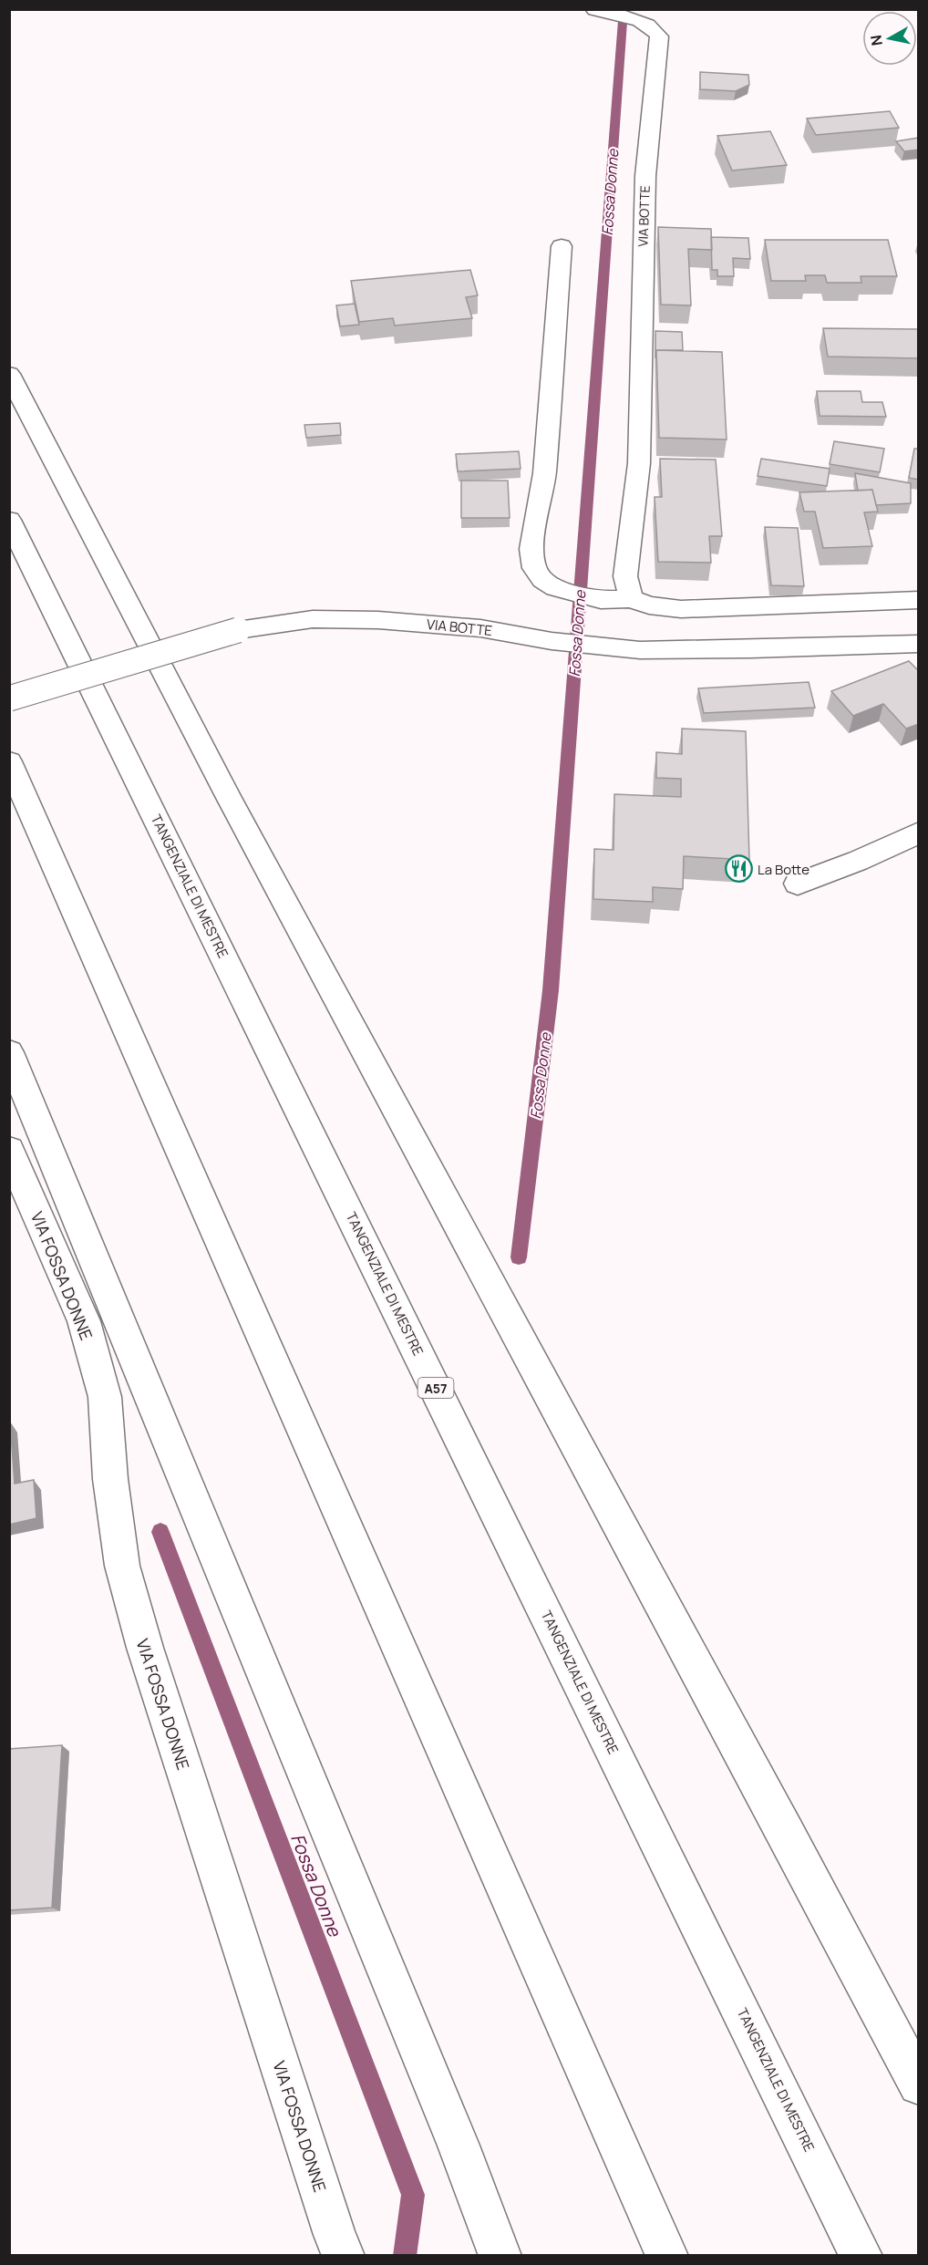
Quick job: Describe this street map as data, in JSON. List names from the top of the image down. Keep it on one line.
{"streets":{"main road":["VIA BOTTE","TANGENZIALE DI MESTRE","VIA FOSSA DONNE","A57"]},"water":["Fossa Donne"],"places":{"restaurant":["La Botte"]},"north":"left"}
